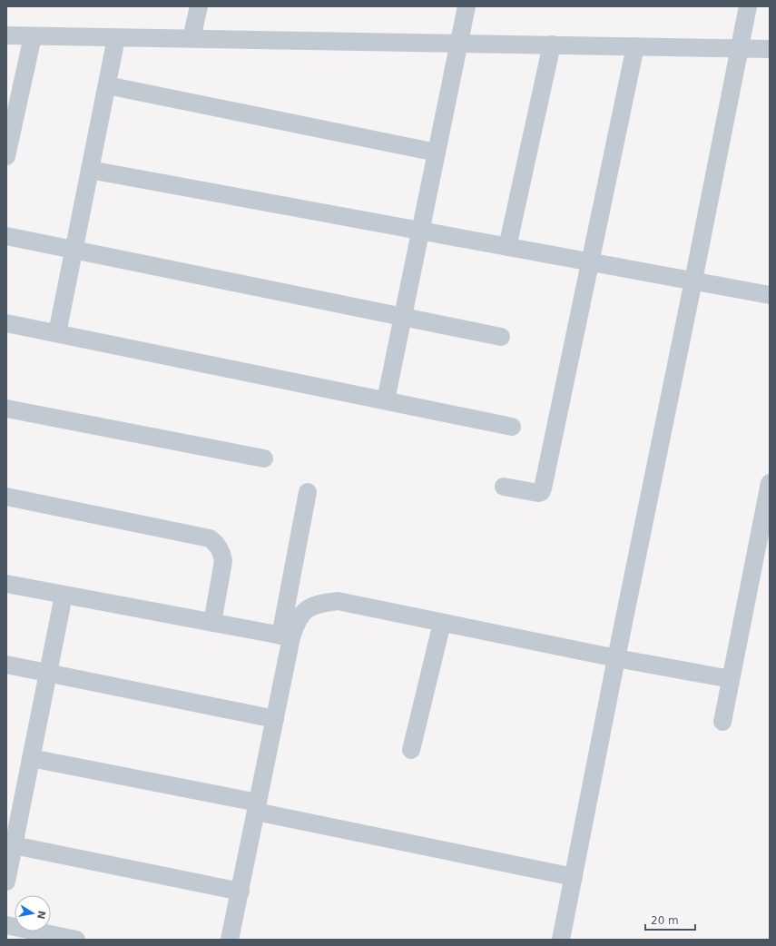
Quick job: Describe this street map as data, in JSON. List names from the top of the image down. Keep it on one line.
{"scale_bar":"20 m","north":"right"}
